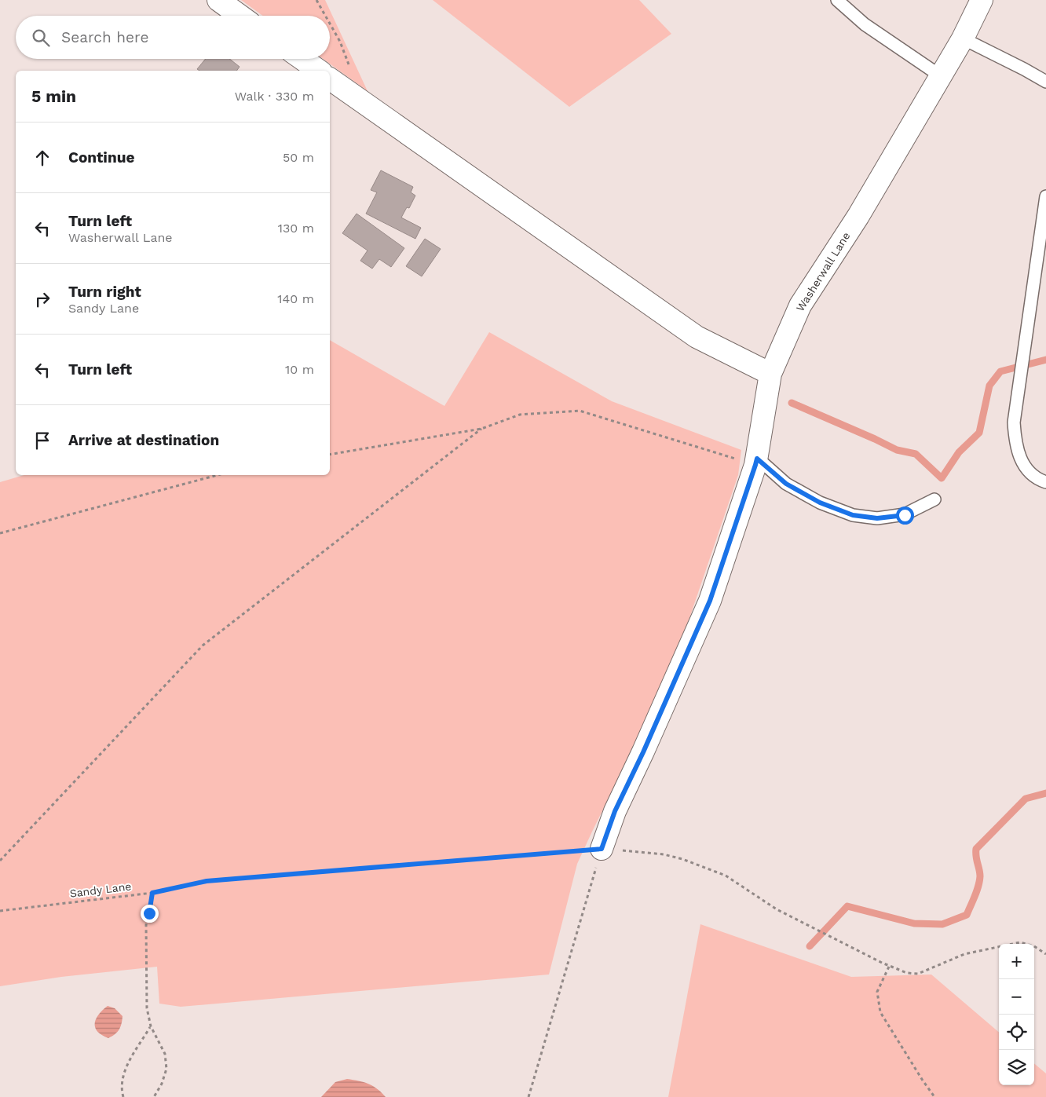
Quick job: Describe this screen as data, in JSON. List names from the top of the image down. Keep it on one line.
{"streets":{"street":["Washerwall Lane"],"path":["Sandy Lane"]},"crossings":[["Washerwall Lane","Sandy Lane"]],"page":{"search":"Search here","heading":["5 min","Walk · 330 m"],"list":[["Continue","50 m"],["Turn left","Washerwall Lane","130 m"],["Turn right","Sandy Lane","140 m"],["Turn left","10 m"],"Arrive at destination"],"map_buttons":["+","−"]}}
